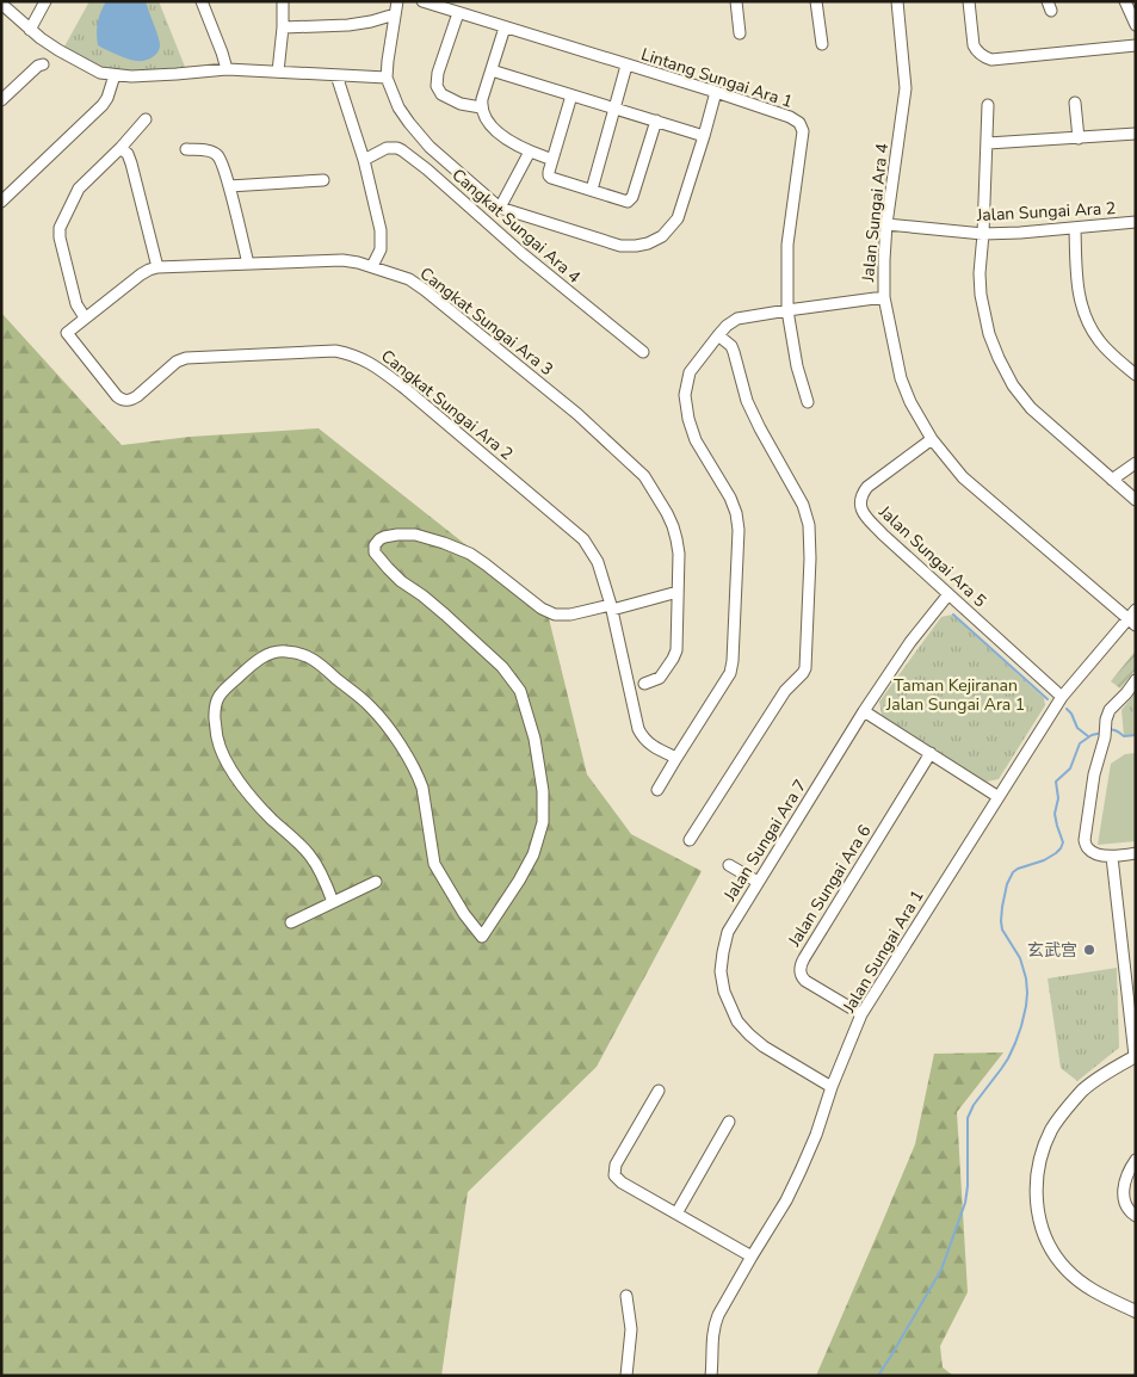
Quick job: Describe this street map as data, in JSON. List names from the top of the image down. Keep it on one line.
{"streets":{"street":["Lintang Sungai Ara 1","Jalan Sungai Ara 2","Jalan Sungai Ara 4","Cangkat Sungai Ara 4","Cangkat Sungai Ara 3","Cangkat Sungai Ara 2","Jalan Sungai Ara 5","Jalan Sungai Ara 7","Jalan Sungai Ara 6","Jalan Sungai Ara 1"]},"crossings":[["Jalan Sungai Ara 2","Jalan Sungai Ara 4"],["Jalan Sungai Ara 4","Jalan Sungai Ara 5"],["Jalan Sungai Ara 4","Jalan Sungai Ara 1"],["Cangkat Sungai Ara 3","Cangkat Sungai Ara 2"],["Jalan Sungai Ara 5","Jalan Sungai Ara 7"],["Jalan Sungai Ara 5","Jalan Sungai Ara 1"],["Jalan Sungai Ara 7","Jalan Sungai Ara 1"],["Jalan Sungai Ara 6","Jalan Sungai Ara 1"]],"parks":["Taman Kejiranan Jalan Sungai Ara 1"],"places":["玄武宫"]}
